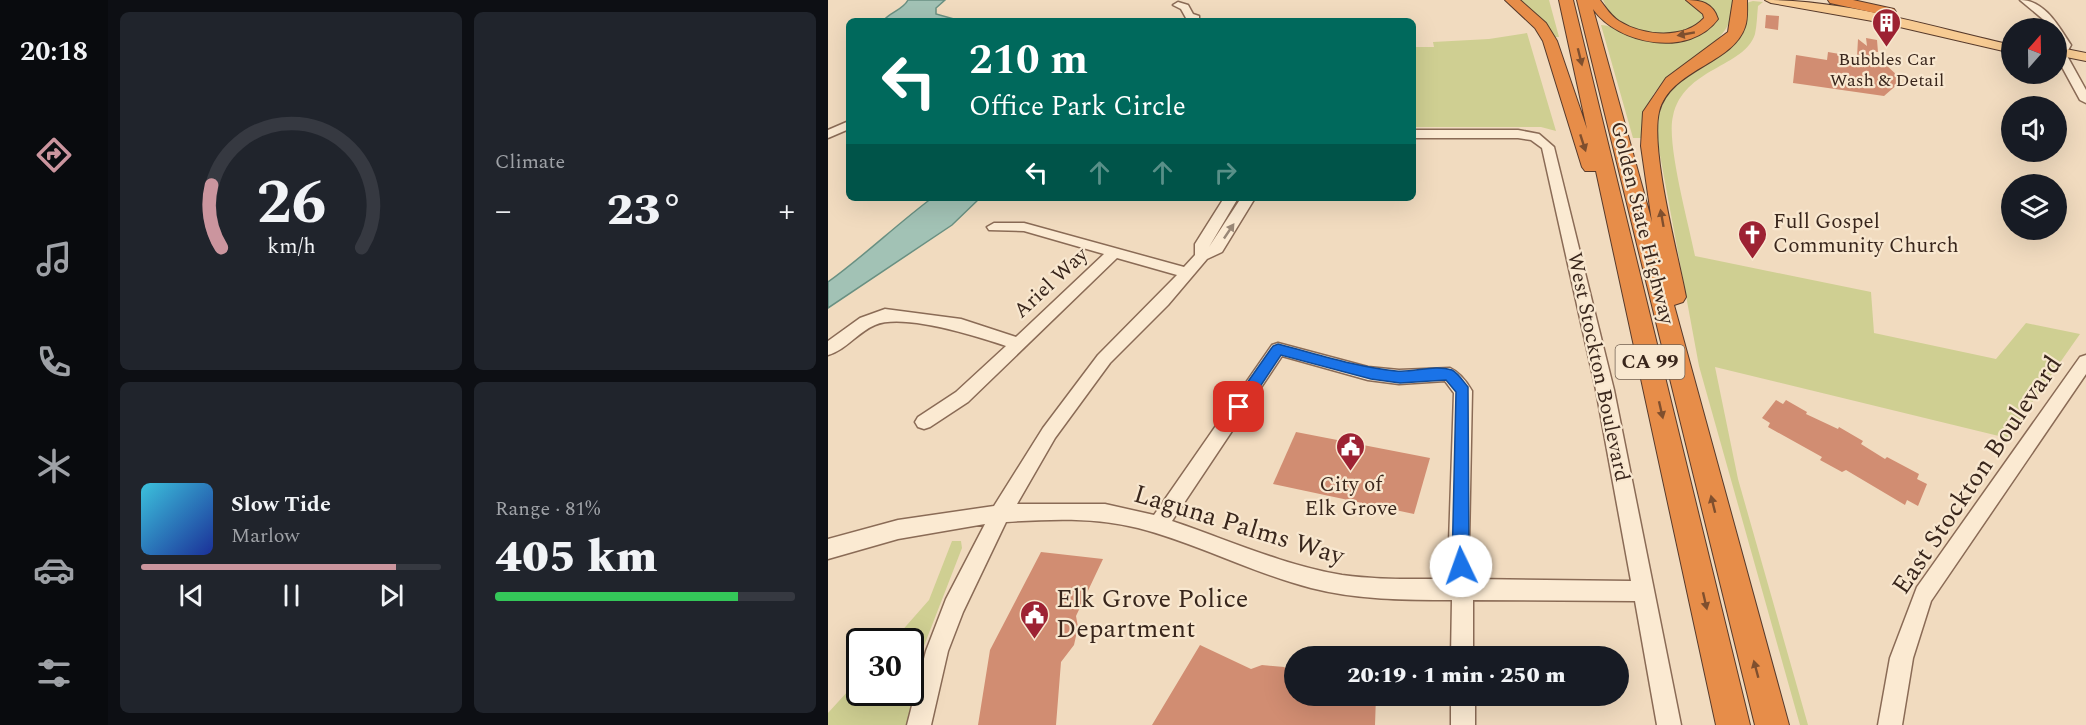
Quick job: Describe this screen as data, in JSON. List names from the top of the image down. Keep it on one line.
{"streets":{"highway":["Golden State Highway","CA 99"],"street":["Ariel Way","West Stockton Boulevard","East Stockton Boulevard","Laguna Palms Way"]},"crossings":[["West Stockton Boulevard","Laguna Palms Way"]],"places":{"building":["Bubbles Car Wash & Detail"],"church":["Full Gospel Community Church"],"public building":["City of Elk Grove","Elk Grove Police Department"]},"north":"top","page":{"tabs":"20:18","tile":["Climate",["Range · 81%","405 km"]],"turn":["210 m","Office Park Circle"],"heat":["−","23°","+"],"song":["Slow Tide","Marlow"],"limit":"30","trip":"20:19 · 1 min · 250 m","gauge":["26","km/h"]}}
